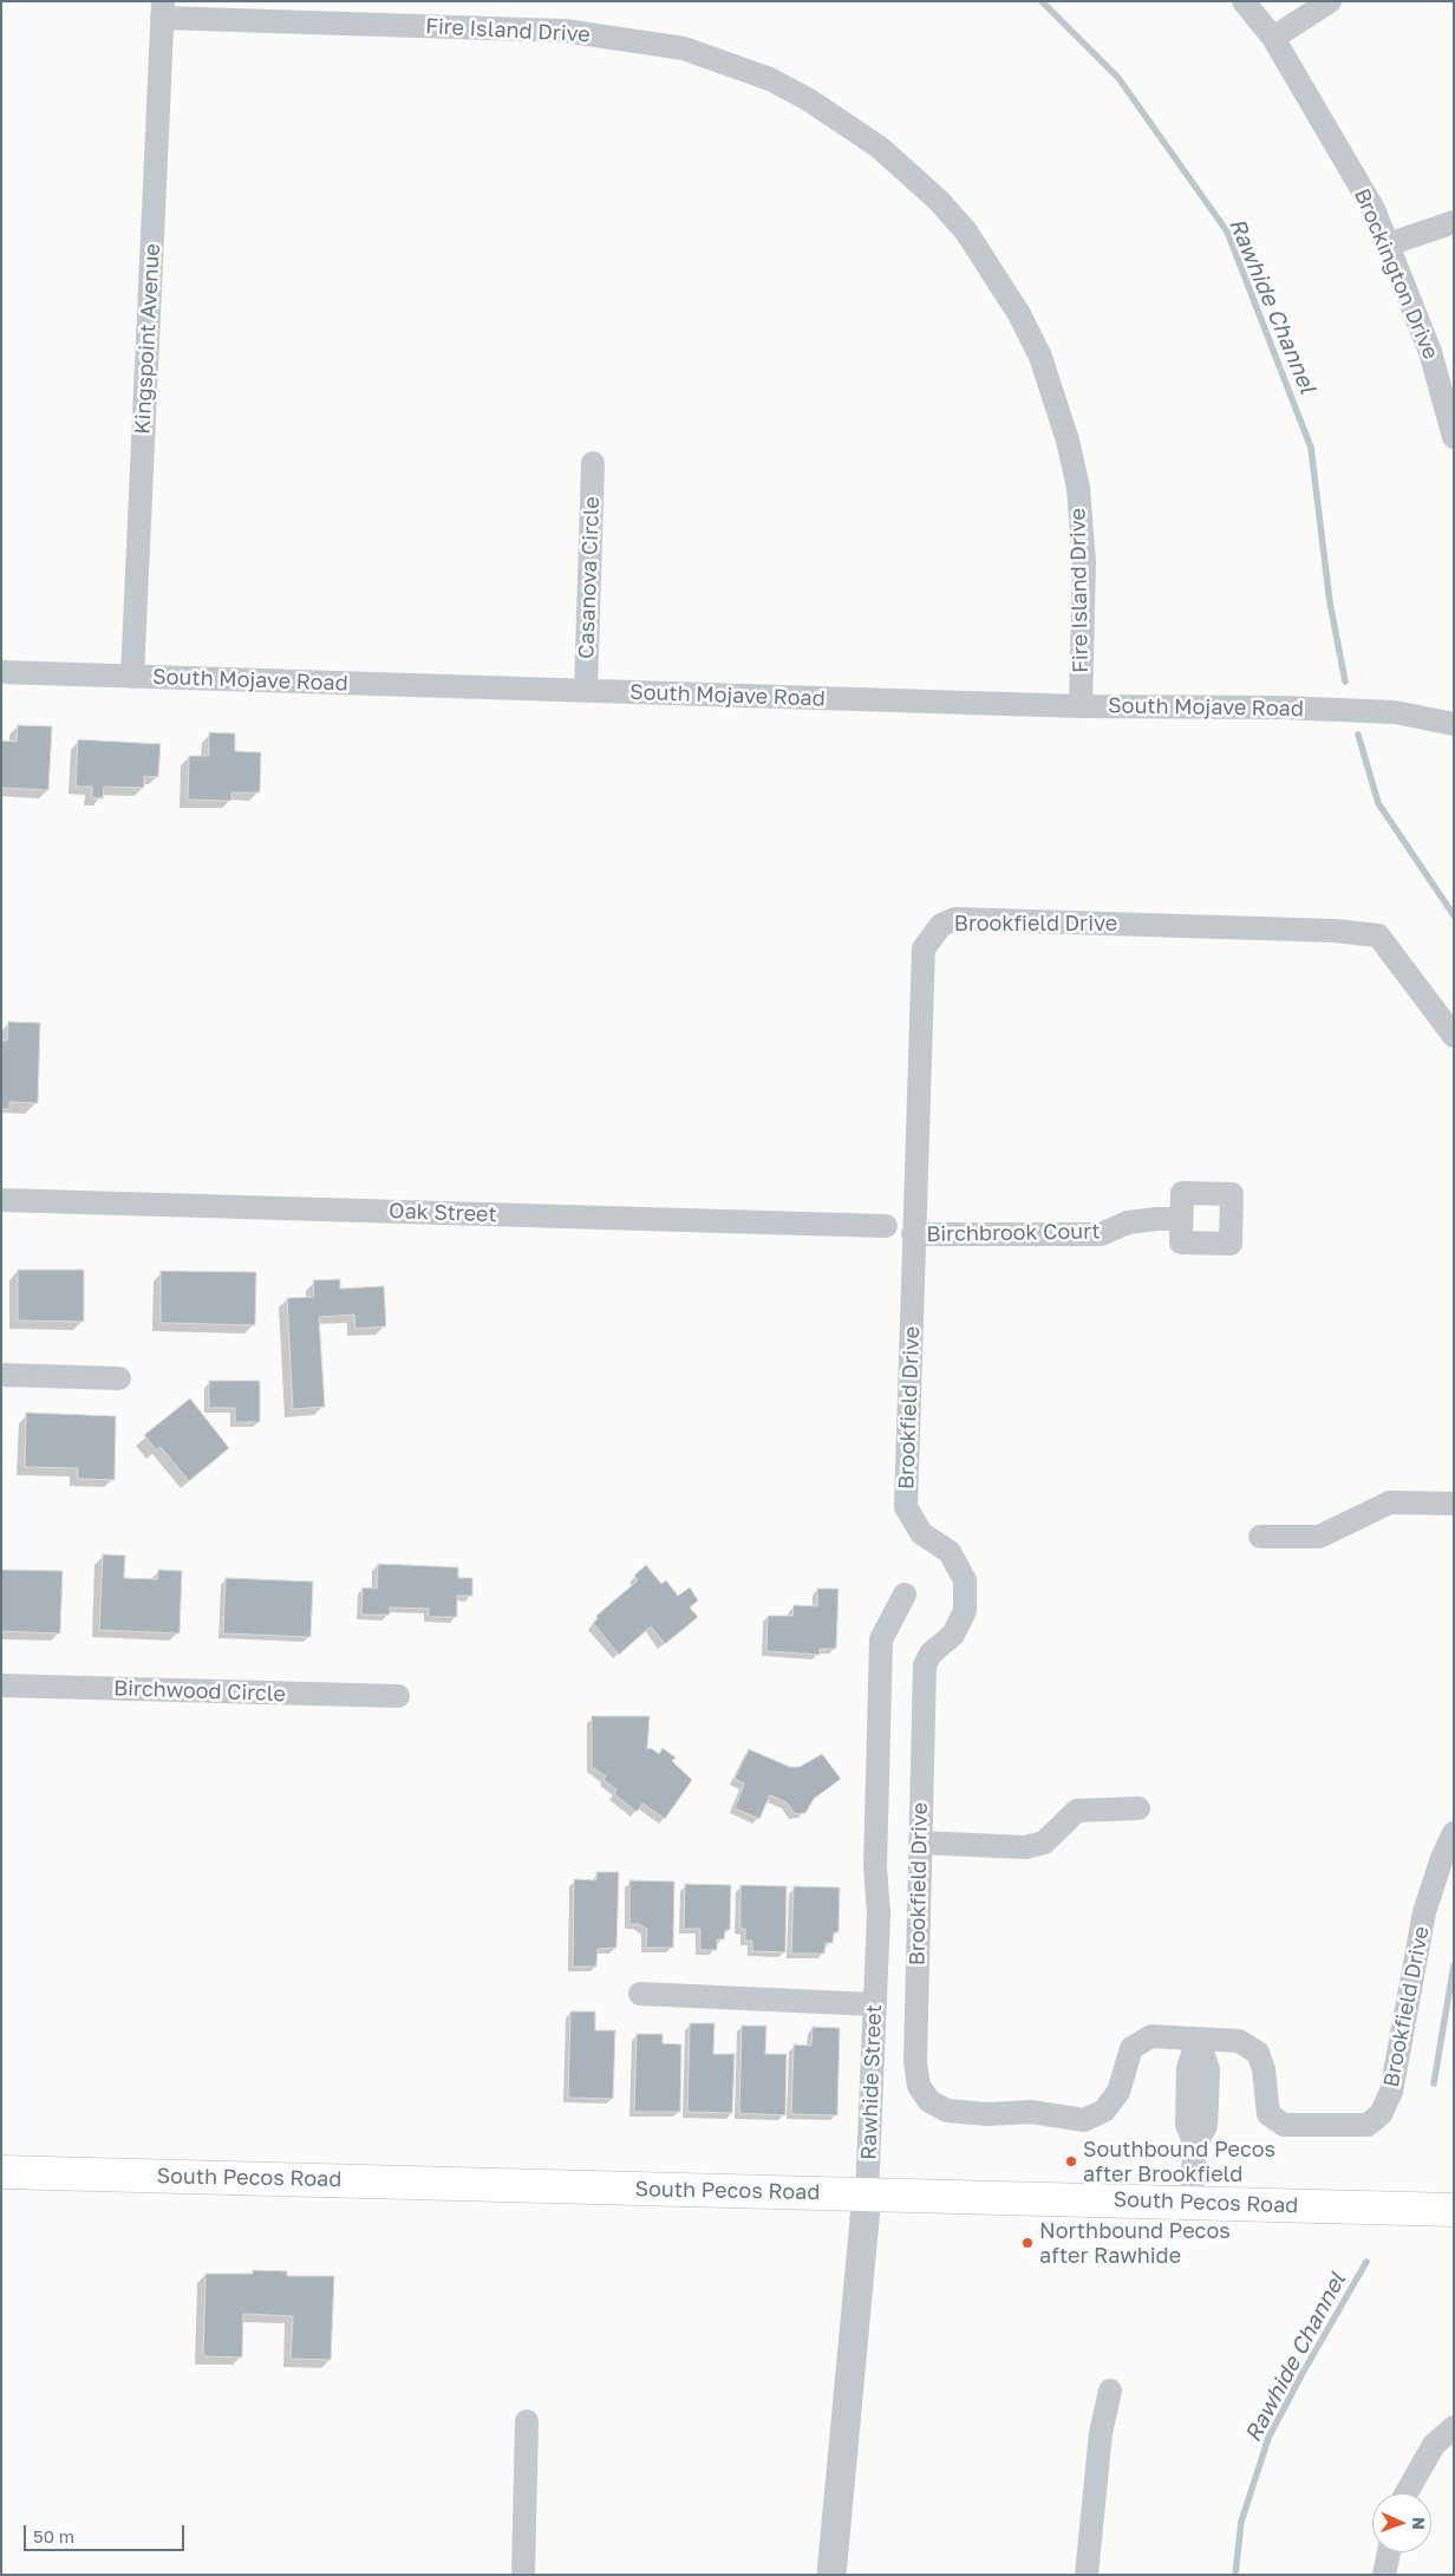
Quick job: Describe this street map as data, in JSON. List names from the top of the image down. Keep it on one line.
{"streets":{"main road":["South Pecos Road"],"street":["Fire Island Drive","Brockington Drive","Kingspoint Avenue","Casanova Circle","South Mojave Road","Brookfield Drive","Oak Street","Birchbrook Court","Birchwood Circle","Rawhide Street"]},"crossings":[["Fire Island Drive","Kingspoint Avenue"],["Fire Island Drive","South Mojave Road"],["Kingspoint Avenue","South Mojave Road"],["Casanova Circle","South Mojave Road"],["Brookfield Drive","Birchbrook Court"],["Rawhide Street","South Pecos Road"]],"water":["Rawhide Channel"],"places":["Southbound Pecos after Brookfield","Northbound Pecos after Rawhide"],"scale_bar":"50 m","north":"right"}
